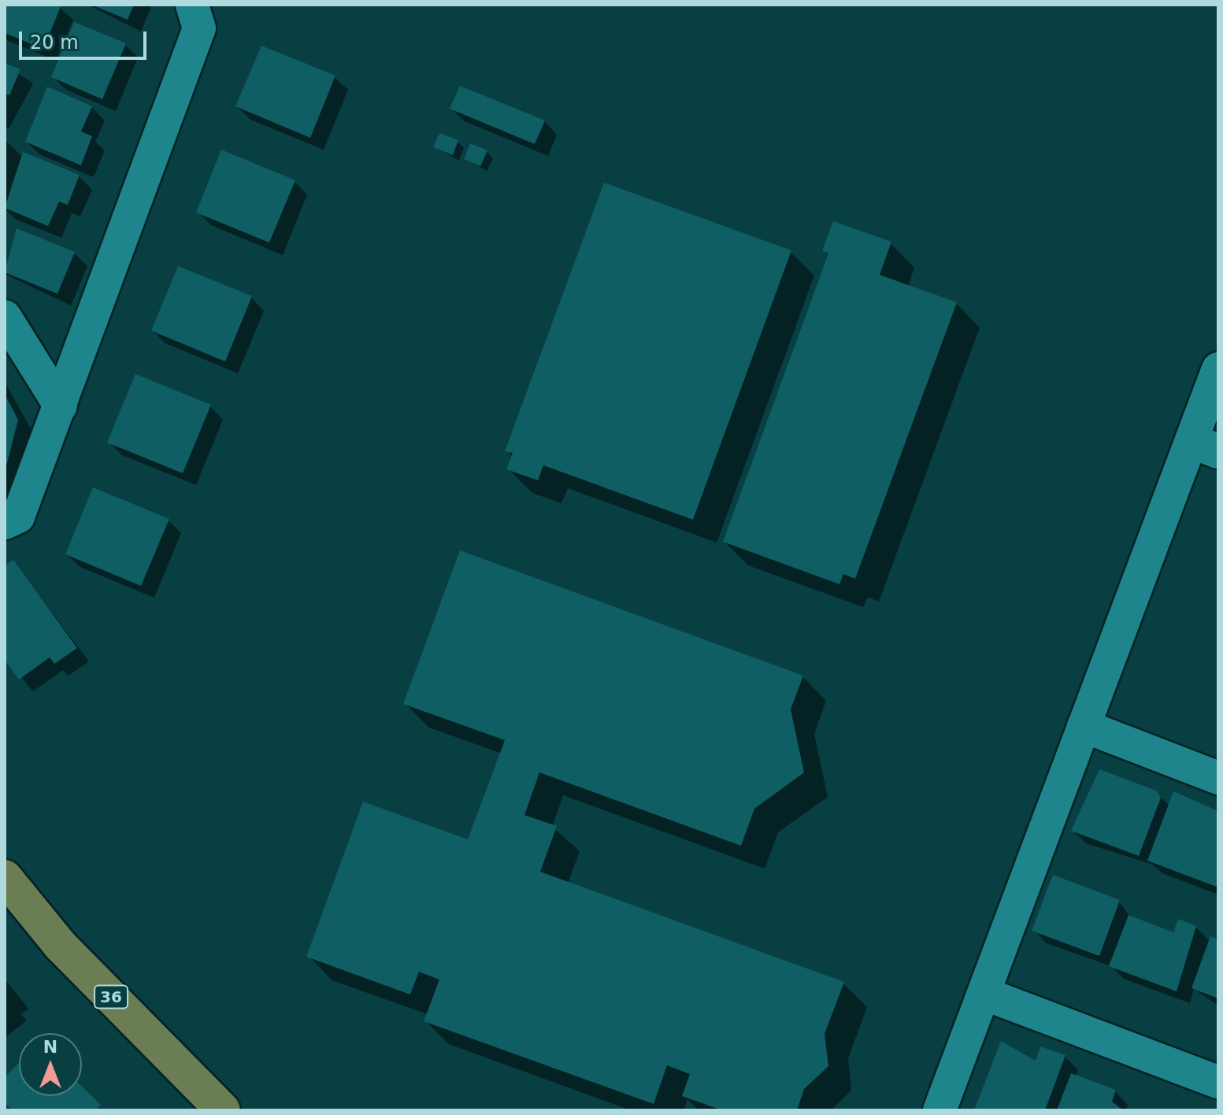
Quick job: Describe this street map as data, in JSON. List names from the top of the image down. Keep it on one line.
{"streets":{"main road":["36"]},"scale_bar":"20 m","north":"top"}
